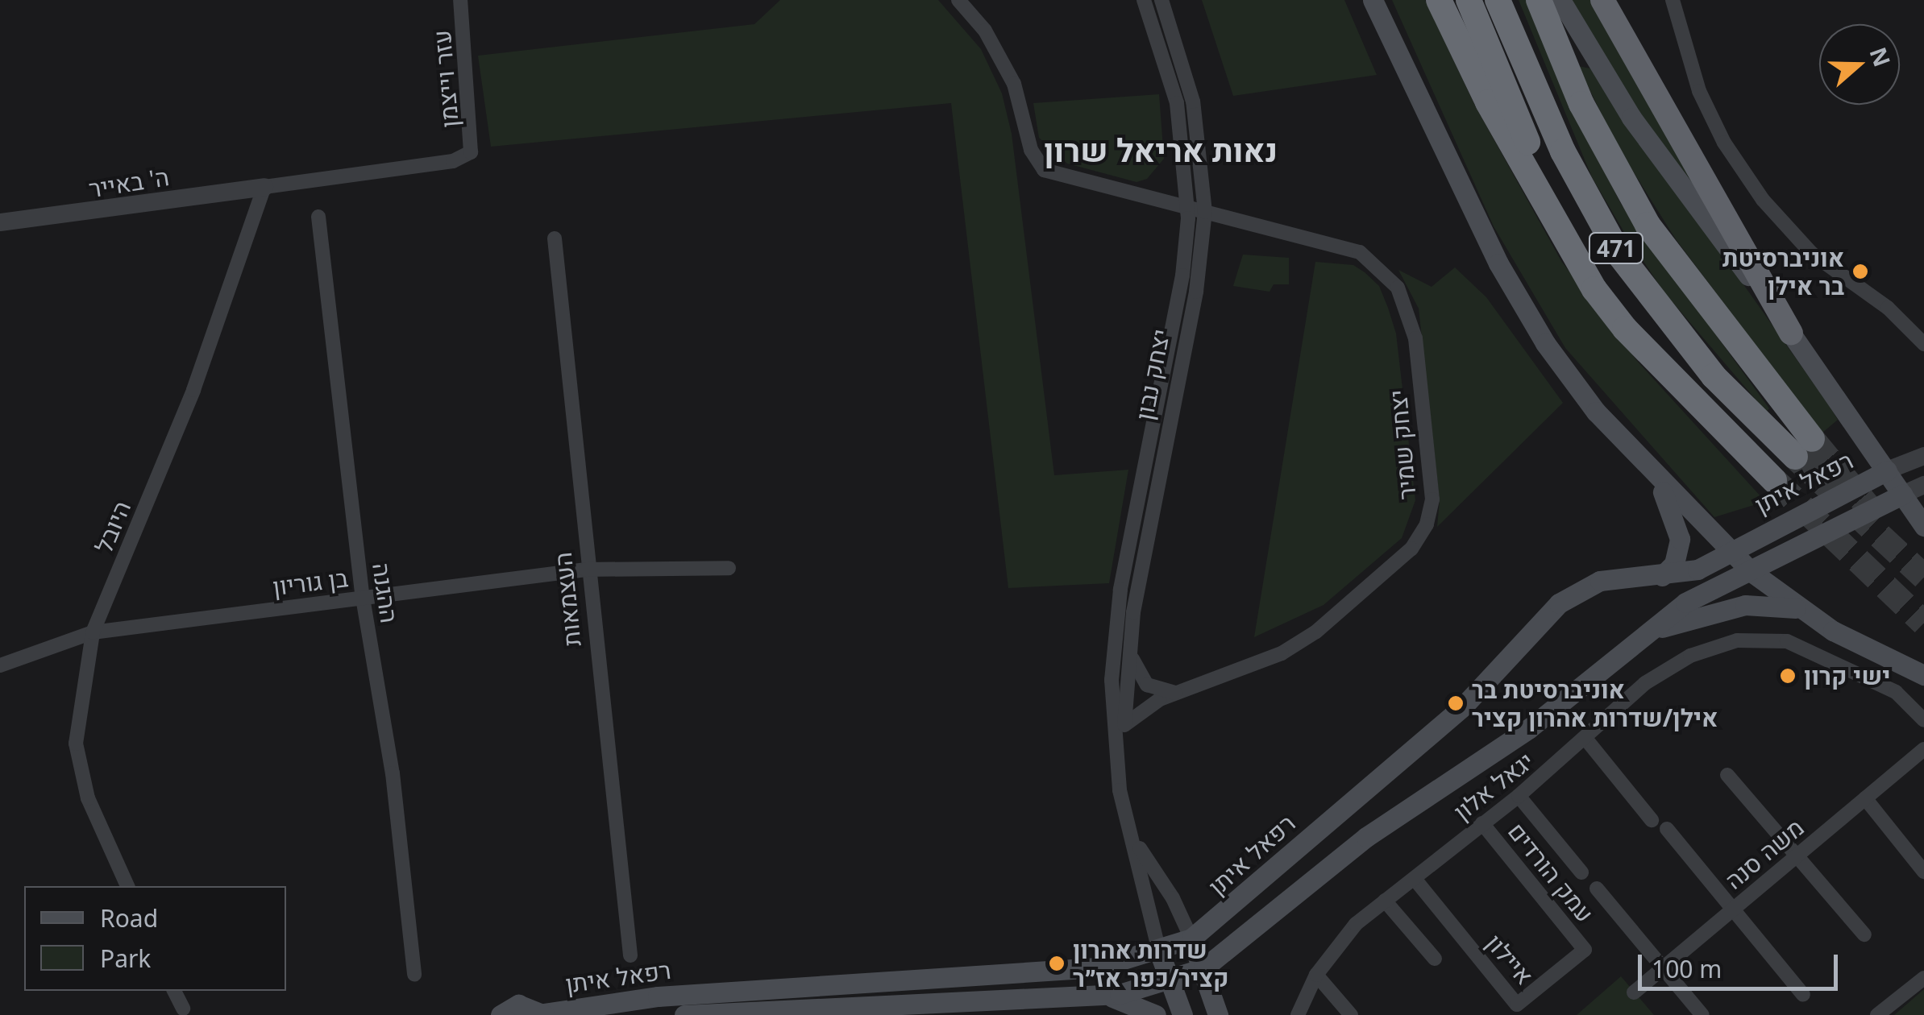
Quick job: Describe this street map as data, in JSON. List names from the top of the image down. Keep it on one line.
{"streets":{"highway":["471"],"main road":["יצחק נבון","רפאל איתן"],"street":["עזר וייצמן","ה' באייר","יצחק שמיר","היובל","בן גוריון","ההגנה","העצמאות","יגאל אלון","משה סנה","עמק הורדים","איילון"]},"crossings":[["עזר וייצמן","ה' באייר"],["עזר וייצמן","היובל"],["ה' באייר","היובל"],["יצחק נבון","יצחק שמיר"],["יצחק נבון","רפאל איתן"],["היובל","בן גוריון"],["בן גוריון","ההגנה"],["בן גוריון","העצמאות"],["יגאל אלון","עמק הורדים"],["יגאל אלון","איילון"],["עמק הורדים","איילון"]],"districts":["נאות אריאל שרון"],"places":["אוניברסיטת בר אילן","ישי קרון","אוניברסיטת בר אילן/שדרות אהרון קציר","שדרות אהרון קציר/כפר אז״ר"],"legend":["Road","Park"],"scale_bar":"100 m","north":"right"}
